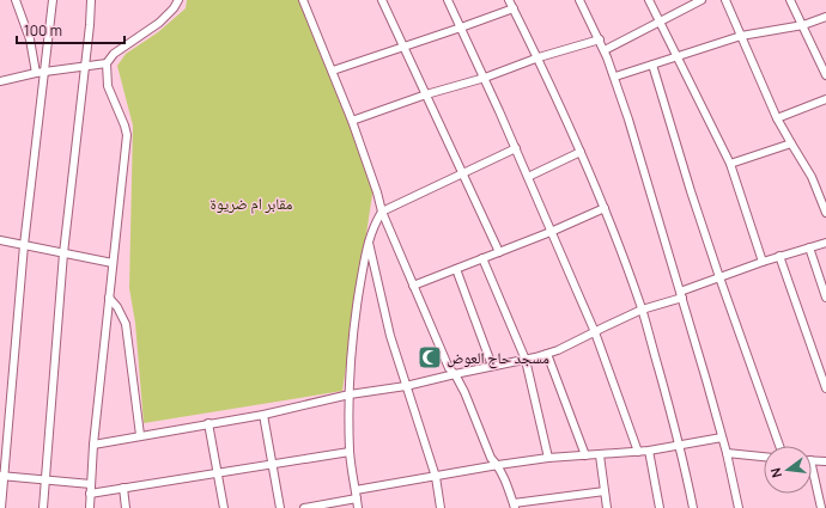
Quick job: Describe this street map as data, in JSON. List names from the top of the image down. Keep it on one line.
{"parks":["مقابر ام ضريوة"],"places":{"mosque":["مسجد حاج العوض"]},"scale_bar":"100 m","north":"left"}
